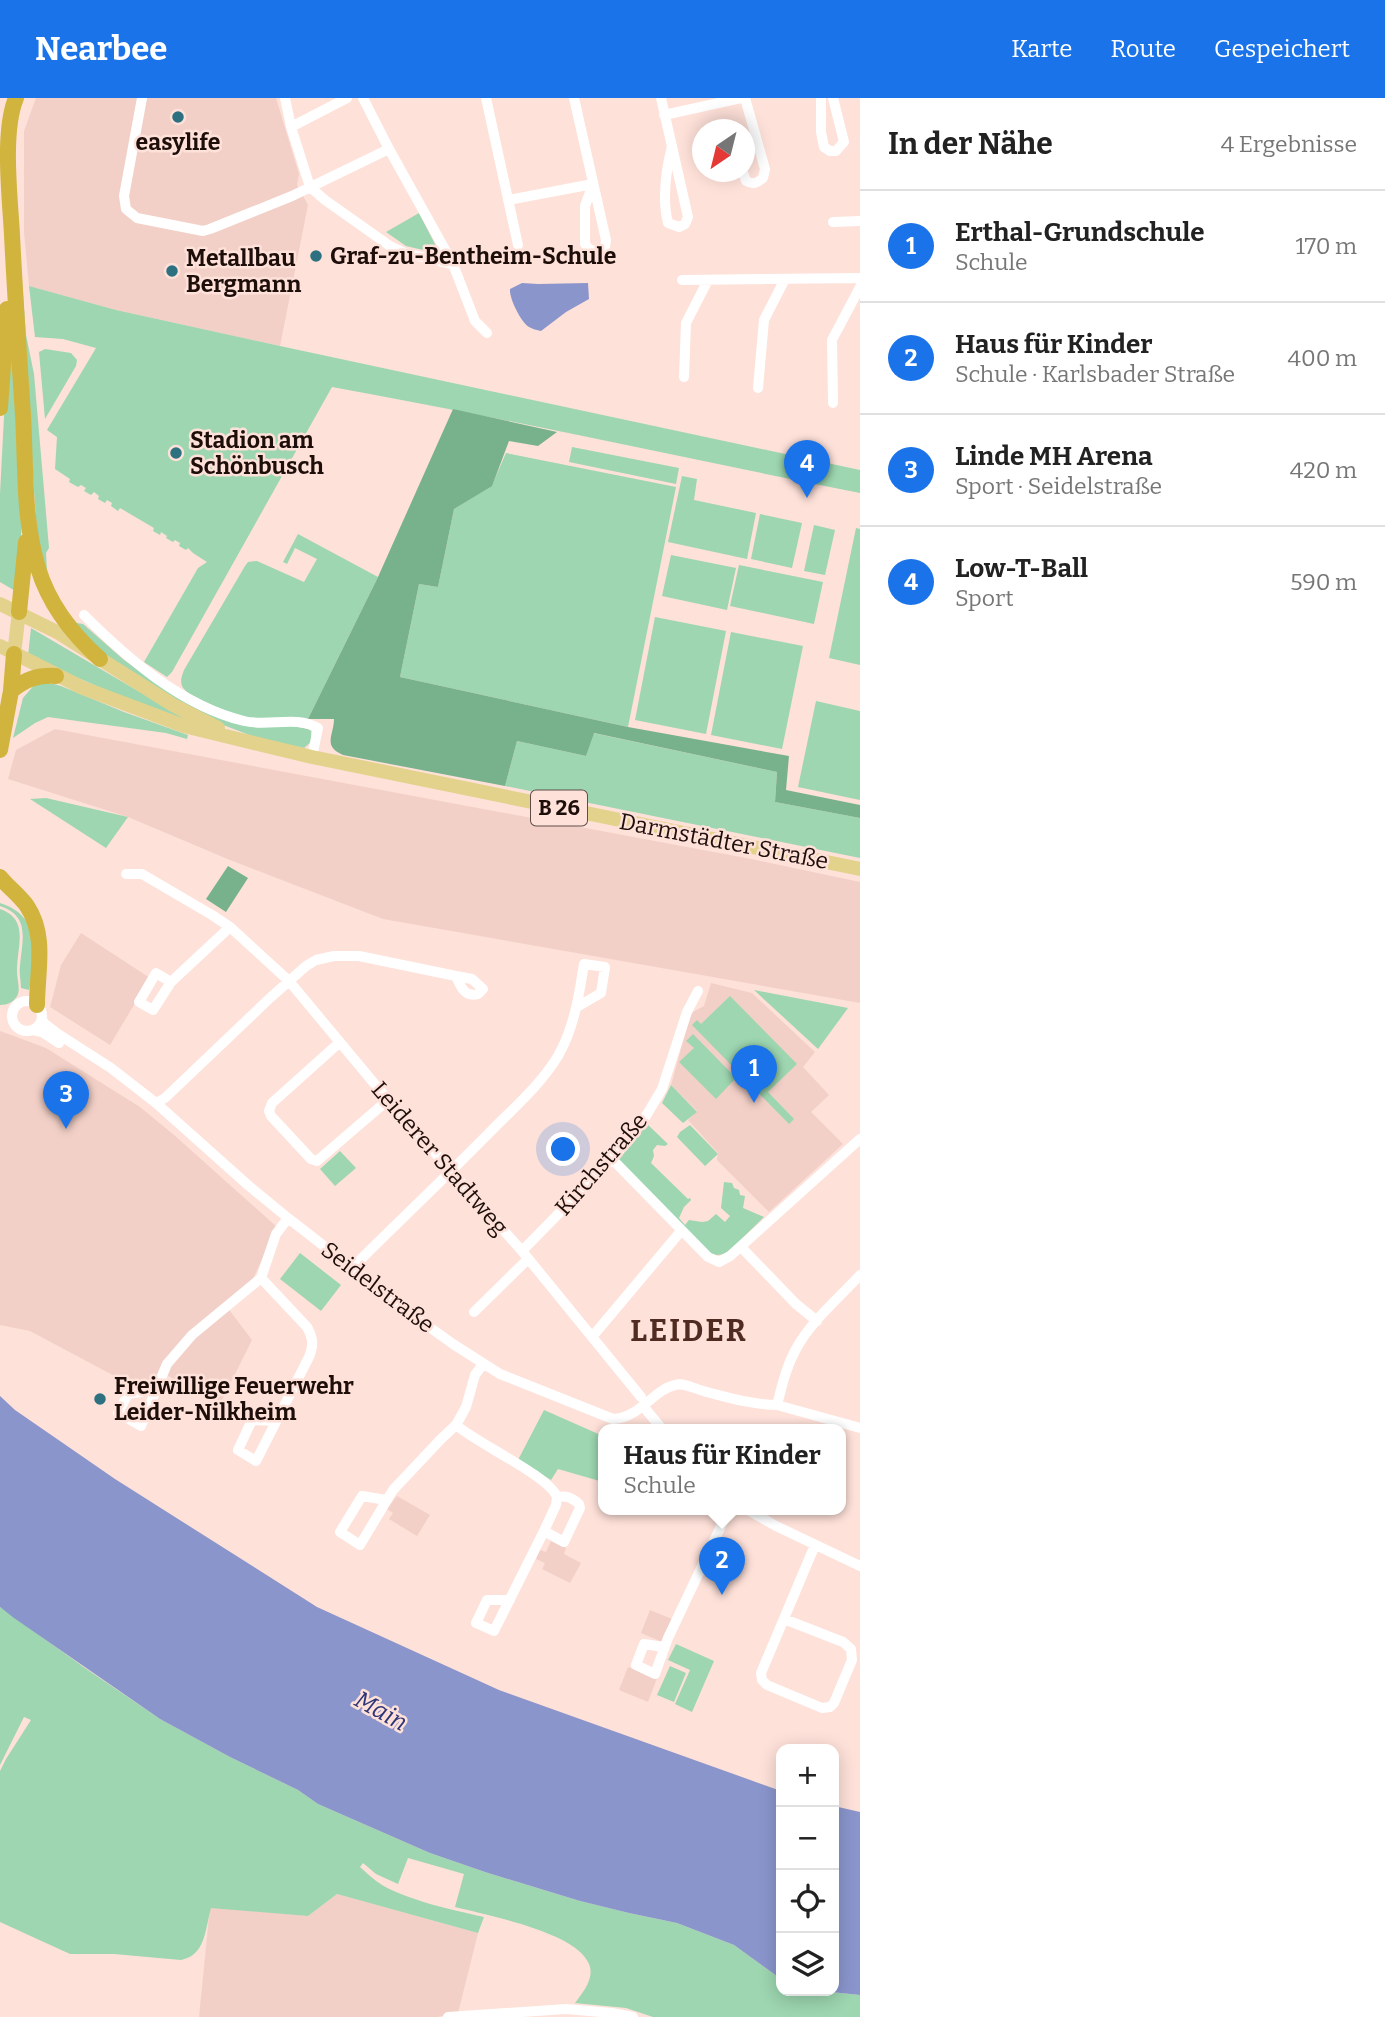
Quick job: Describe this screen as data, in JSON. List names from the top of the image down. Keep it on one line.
{"streets":{"main road":["B 26","Darmstädter Straße"],"street":["Leiderer Stadtweg","Kirchstraße","Seidelstraße"]},"crossings":[["Leiderer Stadtweg","Kirchstraße"],["Leiderer Stadtweg","Seidelstraße"]],"districts":["LEIDER"],"water":["Main"],"places":["easylife","Graf-zu-Bentheim-Schule","Metallbau Bergmann","Stadion am Schönbusch","Freiwillige Feuerwehr Leider-Nilkheim"],"north":"bottom left","page":{"header":"Nearbee","nav":["Karte","Route","Gespeichert"],"heading":["In der Nähe","4 Ergebnisse"],"list":[{"mark":"1","name":"Erthal-Grundschule","note":"Schule","value":"170 m"},{"mark":"2","name":"Haus für Kinder","note":"Schule · Karlsbader Straße","value":"400 m"},{"mark":"3","name":"Linde MH Arena","note":"Sport · Seidelstraße","value":"420 m"},{"mark":"4","name":"Low-T-Ball","note":"Sport","value":"590 m"}],"pins":["4","1","3","2"],"popup":["Haus für Kinder","Schule"],"map_buttons":["+","−"]}}
